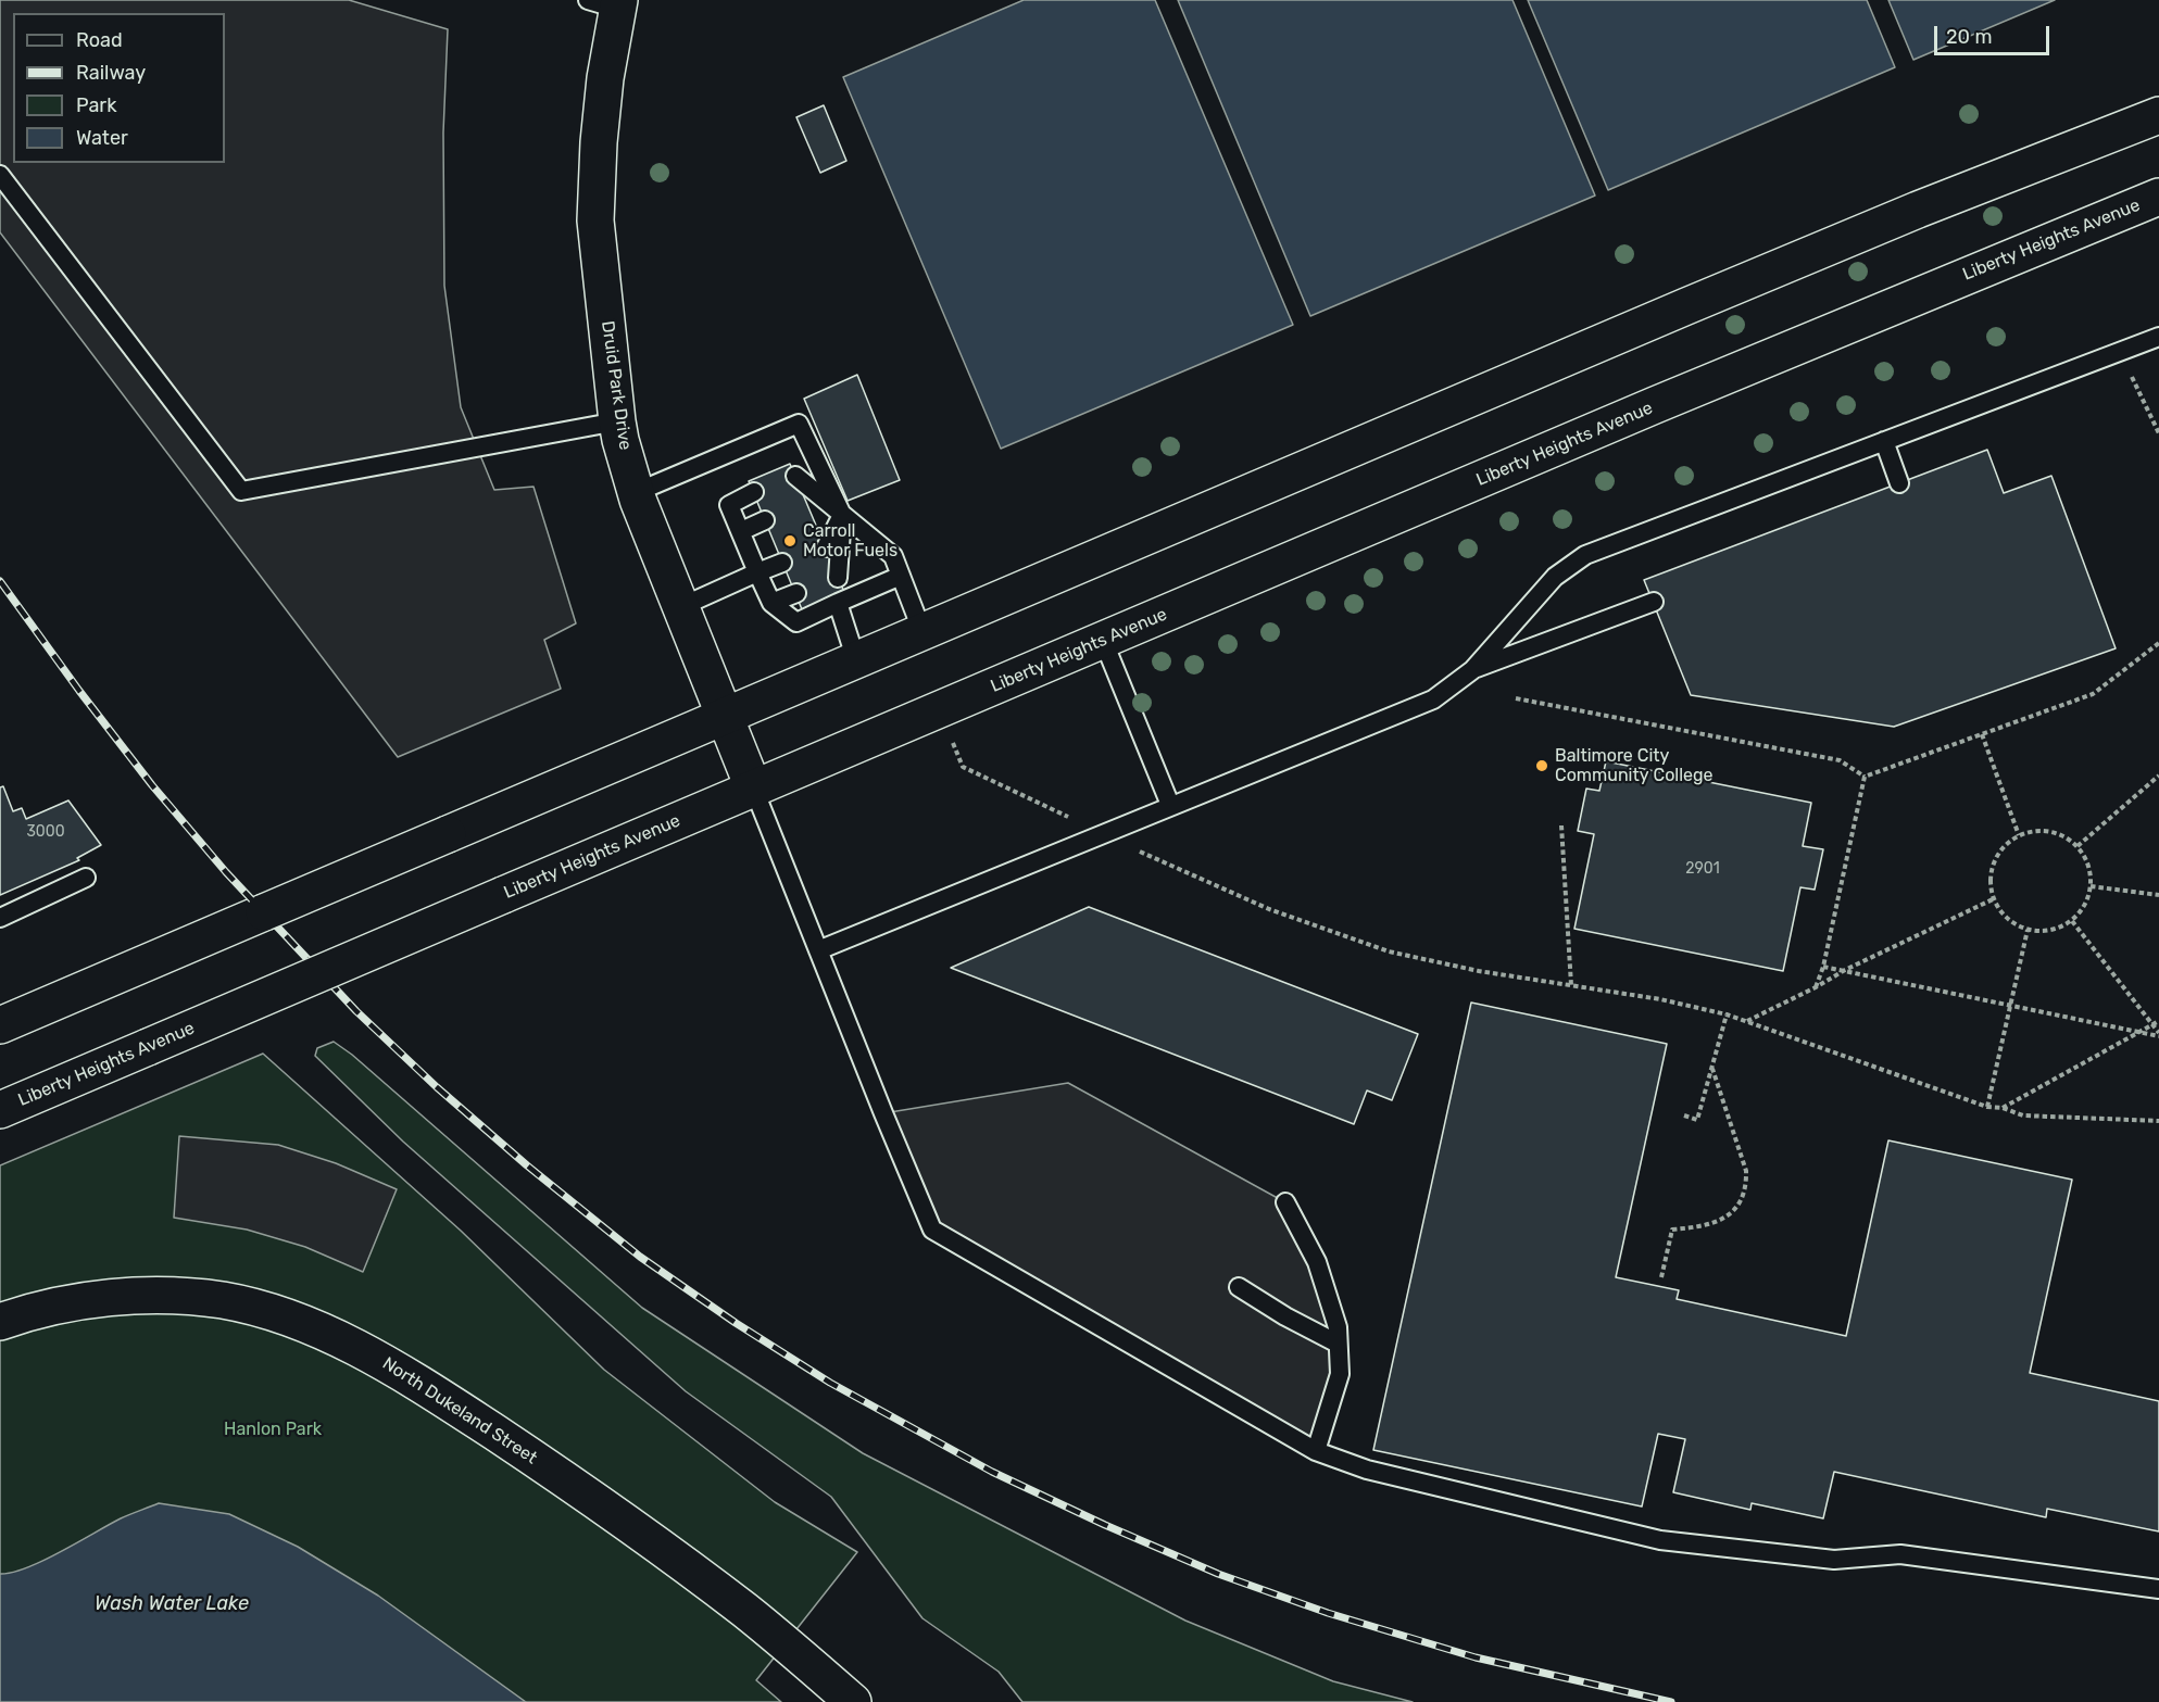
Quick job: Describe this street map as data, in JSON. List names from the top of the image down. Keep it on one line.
{"streets":{"main road":["Liberty Heights Avenue","Druid Park Drive","North Dukeland Street"]},"crossings":[["Liberty Heights Avenue","Druid Park Drive"]],"water":["Wash Water Lake"],"parks":["Hanlon Park"],"places":["Carroll Motor Fuels","Baltimore City Community College"],"house_numbers":["3000","2901"],"legend":["Road","Railway","Park","Water"],"scale_bar":"20 m"}
